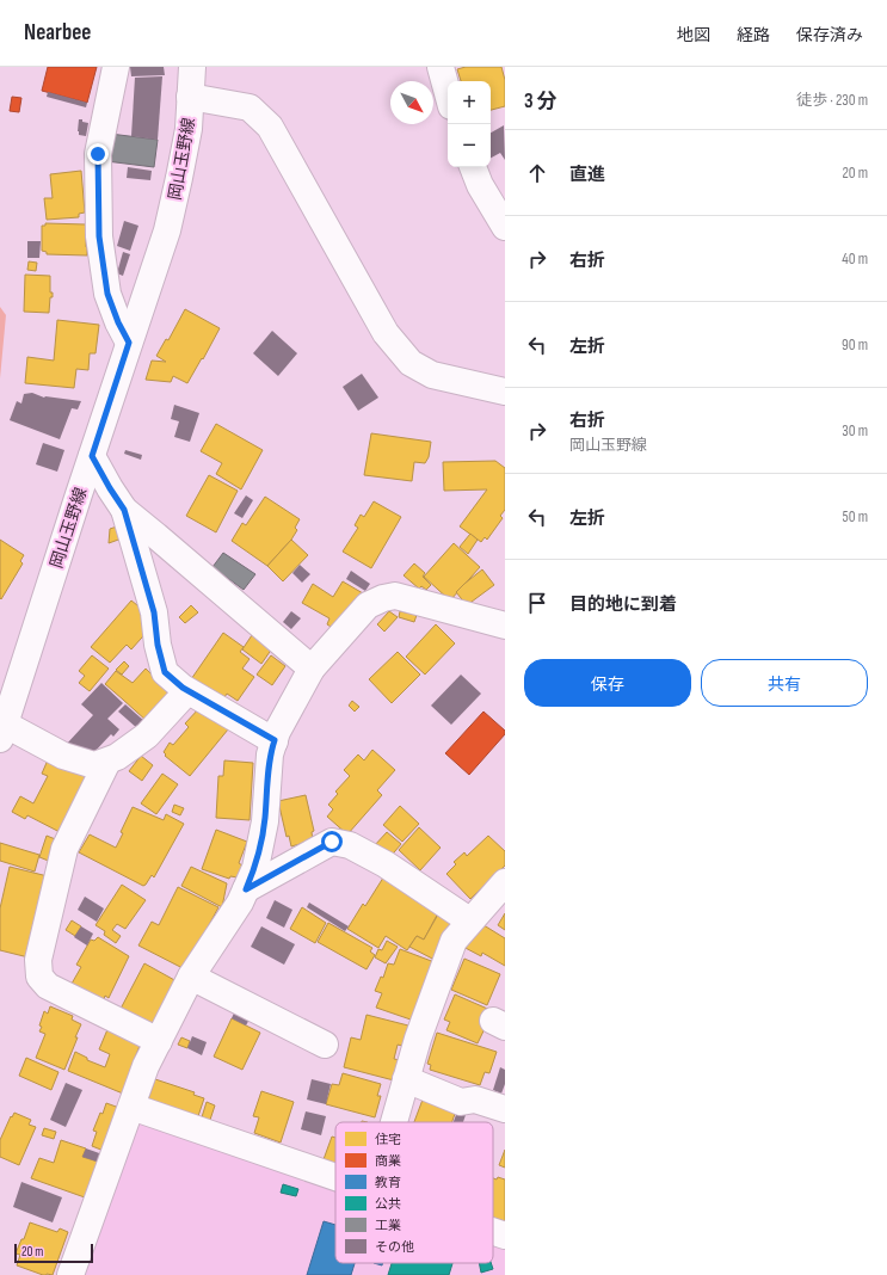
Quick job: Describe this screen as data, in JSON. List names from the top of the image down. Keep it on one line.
{"streets":{"street":["岡山玉野線"]},"legend":["住宅","商業","教育","公共","工業","その他"],"scale_bar":"20 m","north":"bottom right","page":{"header":"Nearbee","nav":["地図","経路","保存済み"],"heading":["3 分","徒歩 · 230 m"],"map_buttons":["+","−"],"list":[["直進","20 m"],["右折","40 m"],["左折","90 m"],["右折","岡山玉野線","30 m"],["左折","50 m"],"目的地に到着"],"buttons":["保存","共有"],"scale":"20 m"}}
